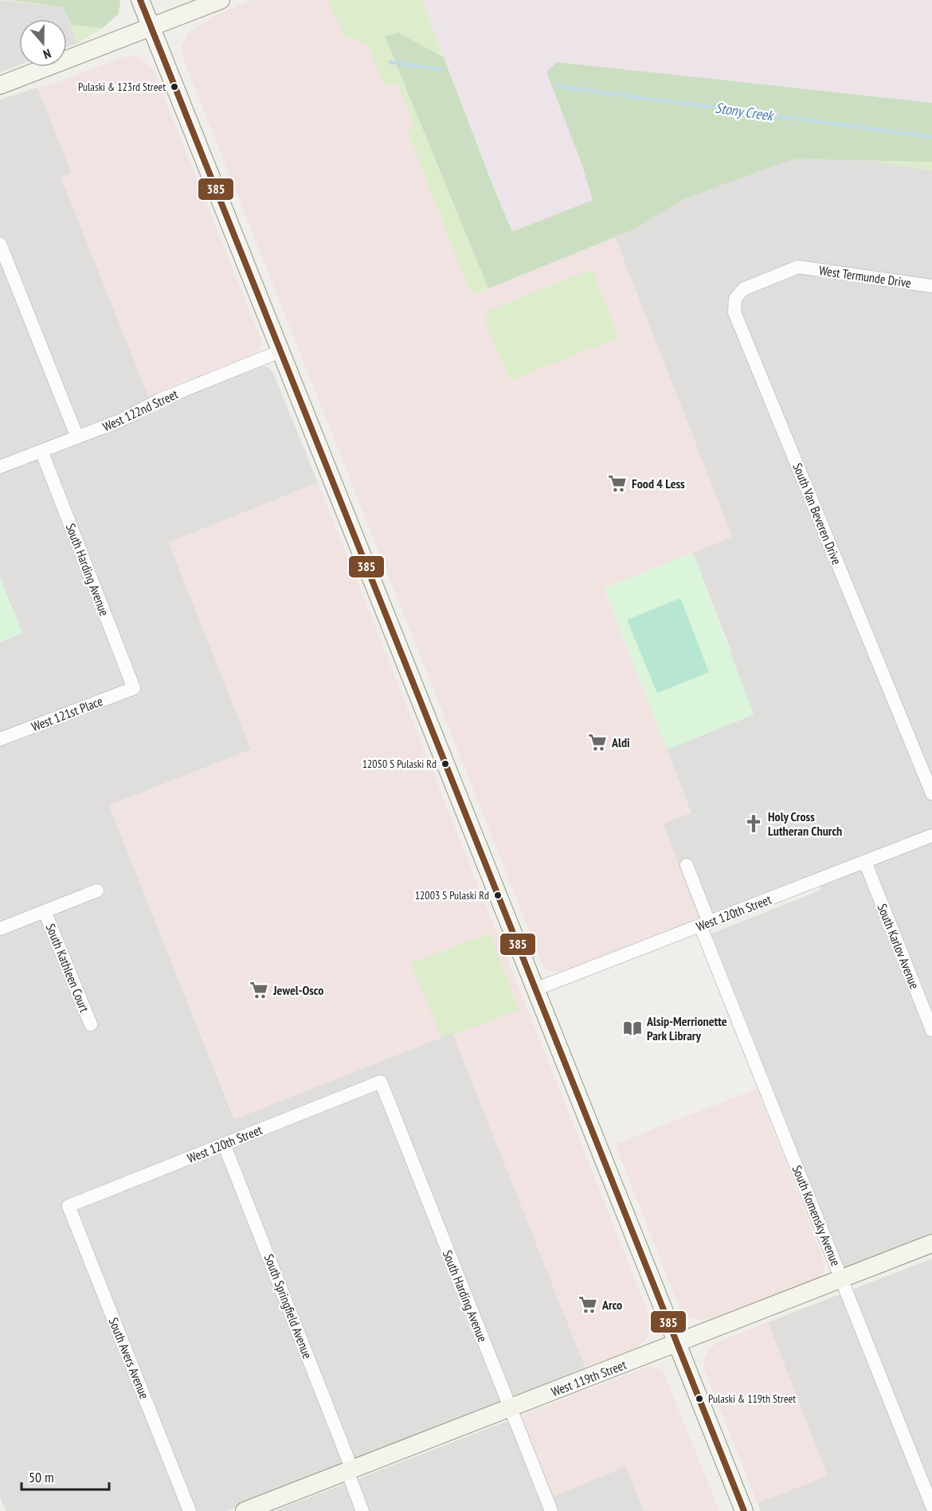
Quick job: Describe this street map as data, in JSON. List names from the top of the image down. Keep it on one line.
{"streets":{"main road":["West 119th Street"],"street":["West Termunde Drive","West 122nd Street","South Van Beveren Drive","South Harding Avenue","West 121st Place","West 120th Street","South Karlov Avenue","South Kathleen Court","South Komensky Avenue","South Springfield Avenue","South Avers Avenue"]},"crossings":[["West Termunde Drive","South Van Beveren Drive"],["West 122nd Street","South Harding Avenue"],["South Harding Avenue","West 121st Place"],["South Harding Avenue","West 120th Street"],["South Harding Avenue","West 119th Street"],["West 120th Street","South Karlov Avenue"],["West 120th Street","South Komensky Avenue"],["West 120th Street","South Springfield Avenue"],["West 120th Street","South Avers Avenue"],["South Komensky Avenue","West 119th Street"],["South Springfield Avenue","West 119th Street"]],"water":["Stony Creek"],"places":{"other":["Pulaski & 123rd Street","12050 S Pulaski Rd","12003 S Pulaski Rd","Pulaski & 119th Street"],"supermarket":["Food 4 Less","Aldi","Jewel-Osco","Arco"],"church":["Holy Cross Lutheran Church"],"library":["Alsip-Merrionette Park Library"]},"lines":["transit line 385"],"scale_bar":"50 m","north":"bottom"}
